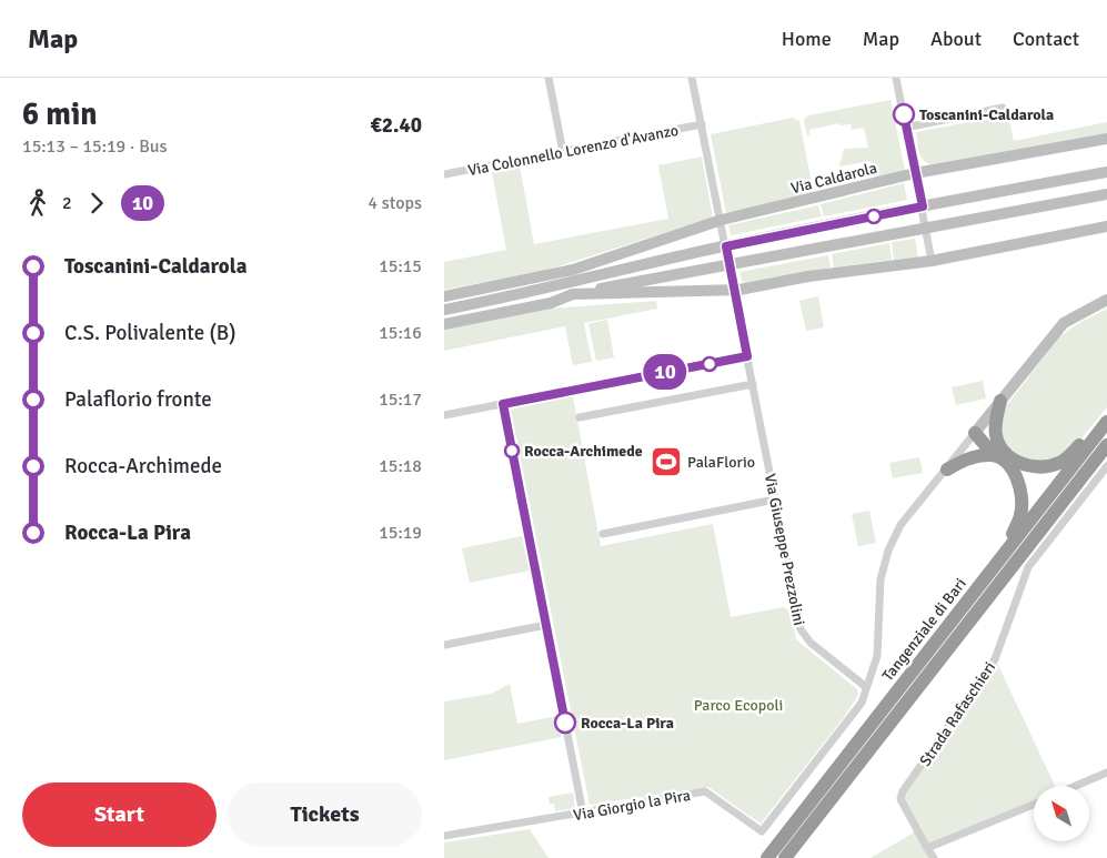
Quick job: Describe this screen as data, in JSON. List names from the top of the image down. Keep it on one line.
{"streets":{"highway":["Tangenziale di Bari"],"street":["Via Colonnello Lorenzo d'Avanzo","Via Caldarola","Via Giuseppe Prezzolini","Strada Rafaschieri","Via Giorgio la Pira"]},"crossings":[["Via Colonnello Lorenzo d'Avanzo","Via Giuseppe Prezzolini"],["Via Caldarola","Via Giuseppe Prezzolini"],["Via Giuseppe Prezzolini","Via Giorgio la Pira"]],"parks":["Parco Ecopoli"],"places":{"other":["Toscanini-Caldarola","Rocca-Archimede","Rocca-La Pira"],"sports":["PalaFlorio"]},"lines":["bus line 10"],"north":"top left","page":{"header":"Map","nav":["Home","Map","About","Contact"],"heading":["6 min","15:13 – 15:19 · Bus","€2.40"],"on_map":"10","legs":["2","10","4 stops"],"list":[{"name":"Toscanini-Caldarola","value":"15:15"},{"name":"C.S. Polivalente (B)","value":"15:16"},{"name":"Palaflorio fronte","value":"15:17"},{"name":"Rocca-Archimede","value":"15:18"},{"name":"Rocca-La Pira","value":"15:19"}],"buttons":["Start","Tickets"]}}
